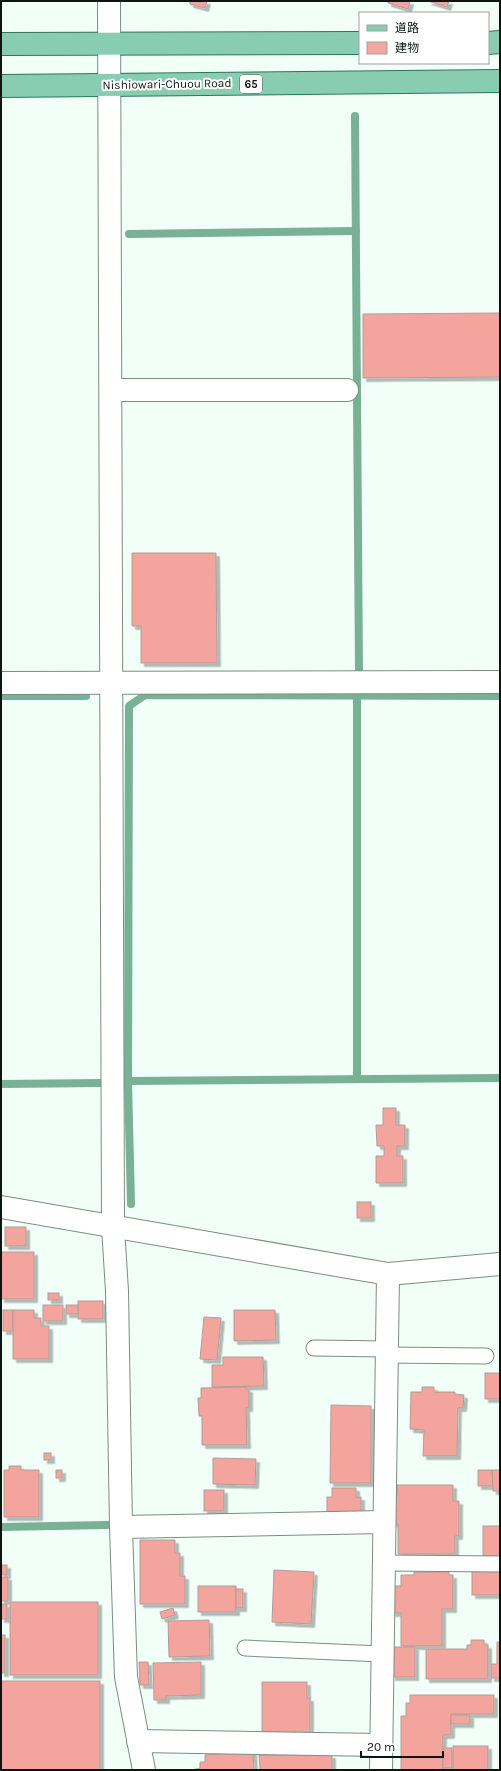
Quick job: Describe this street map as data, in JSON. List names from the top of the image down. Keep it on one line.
{"streets":{"main road":["Nishiowari-Chuou Road","65"]},"legend":["道路","建物"],"scale_bar":"20 m"}
